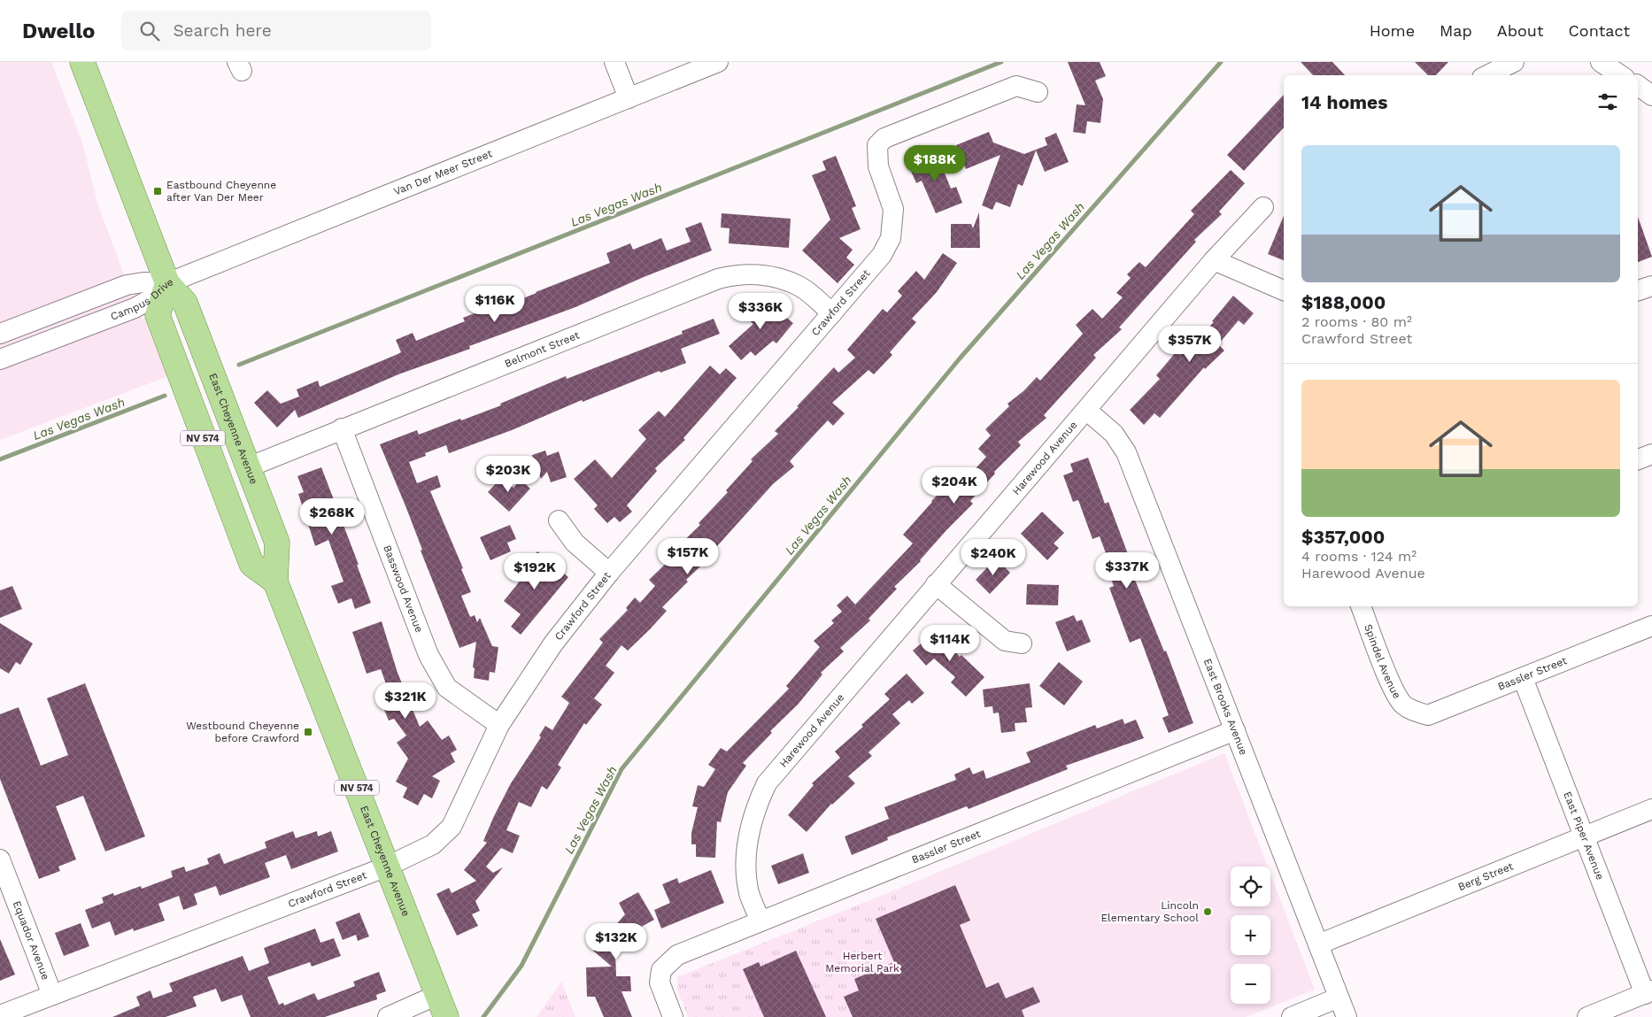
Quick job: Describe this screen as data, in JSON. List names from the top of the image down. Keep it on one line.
{"streets":{"main road":["East Cheyenne Avenue","NV 574"],"street":["Van Der Meer Street","Campus Drive","Crawford Street","Belmont Street","Harewood Avenue","Basswood Avenue","Spindel Avenue","Bassler Street","East Brooks Avenue","East Piper Avenue","Berg Street","Equador Avenue"]},"crossings":[["Van Der Meer Street","Campus Drive"],["Van Der Meer Street","East Cheyenne Avenue"],["Van Der Meer Street","NV 574"],["Campus Drive","East Cheyenne Avenue"],["Campus Drive","NV 574"],["Crawford Street","Belmont Street"],["Crawford Street","East Cheyenne Avenue"],["Crawford Street","Basswood Avenue"],["Crawford Street","Equador Avenue"],["Belmont Street","East Cheyenne Avenue"],["Belmont Street","Basswood Avenue"],["East Cheyenne Avenue","NV 574"],["Harewood Avenue","Bassler Street"],["Harewood Avenue","East Brooks Avenue"],["Spindel Avenue","Bassler Street"],["Bassler Street","East Brooks Avenue"],["Bassler Street","East Piper Avenue"],["East Brooks Avenue","Berg Street"],["East Piper Avenue","Berg Street"]],"water":["Las Vegas Wash"],"parks":["Herbert Memorial Park"],"places":{"transit":["Eastbound Cheyenne after Van Der Meer","Westbound Cheyenne before Crawford"],"other":["Lincoln Elementary School"]},"page":{"header":"Dwello","search":"Search here","nav":["Home","Map","About","Contact"],"heading":"14 homes","list":[{"name":"$188,000","note":"2 rooms · 80 m² · Crawford Street"},{"name":"$357,000","note":"4 rooms · 124 m² · Harewood Avenue"}],"price":["$188K","$116K","$336K","$357K","$203K","$204K","$268K","$157K","$240K","$337K","$192K","$114K","$321K","$132K"],"map_buttons":["+","−"]}}
